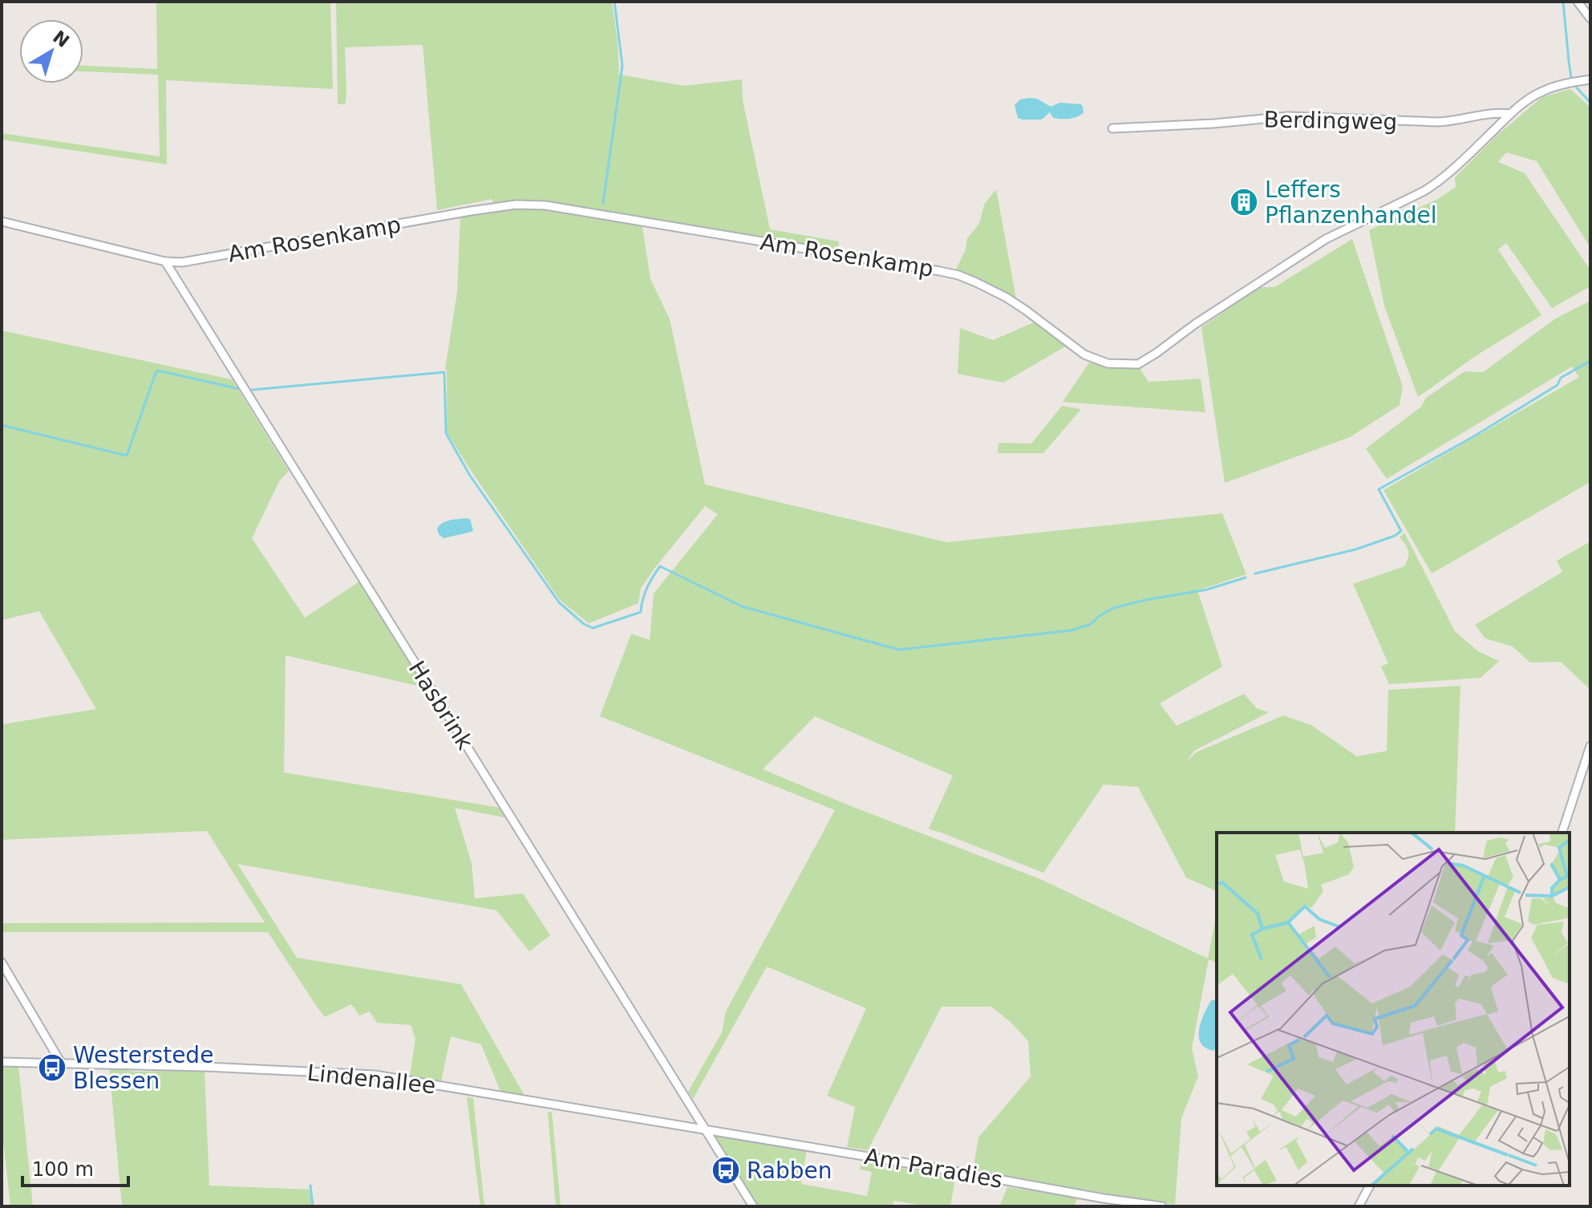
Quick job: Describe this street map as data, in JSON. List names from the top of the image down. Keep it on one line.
{"streets":{"street":["Berdingweg","Am Rosenkamp","Hasbrink","Lindenallee","Am Paradies"]},"crossings":[["Berdingweg","Am Rosenkamp"],["Am Rosenkamp","Hasbrink"],["Hasbrink","Lindenallee"],["Hasbrink","Am Paradies"],["Lindenallee","Am Paradies"]],"places":{"building":["Leffers Pflanzenhandel"],"bus stop":["Westerstede Blessen","Rabben"]},"scale_bar":"100 m","north":"top right"}
